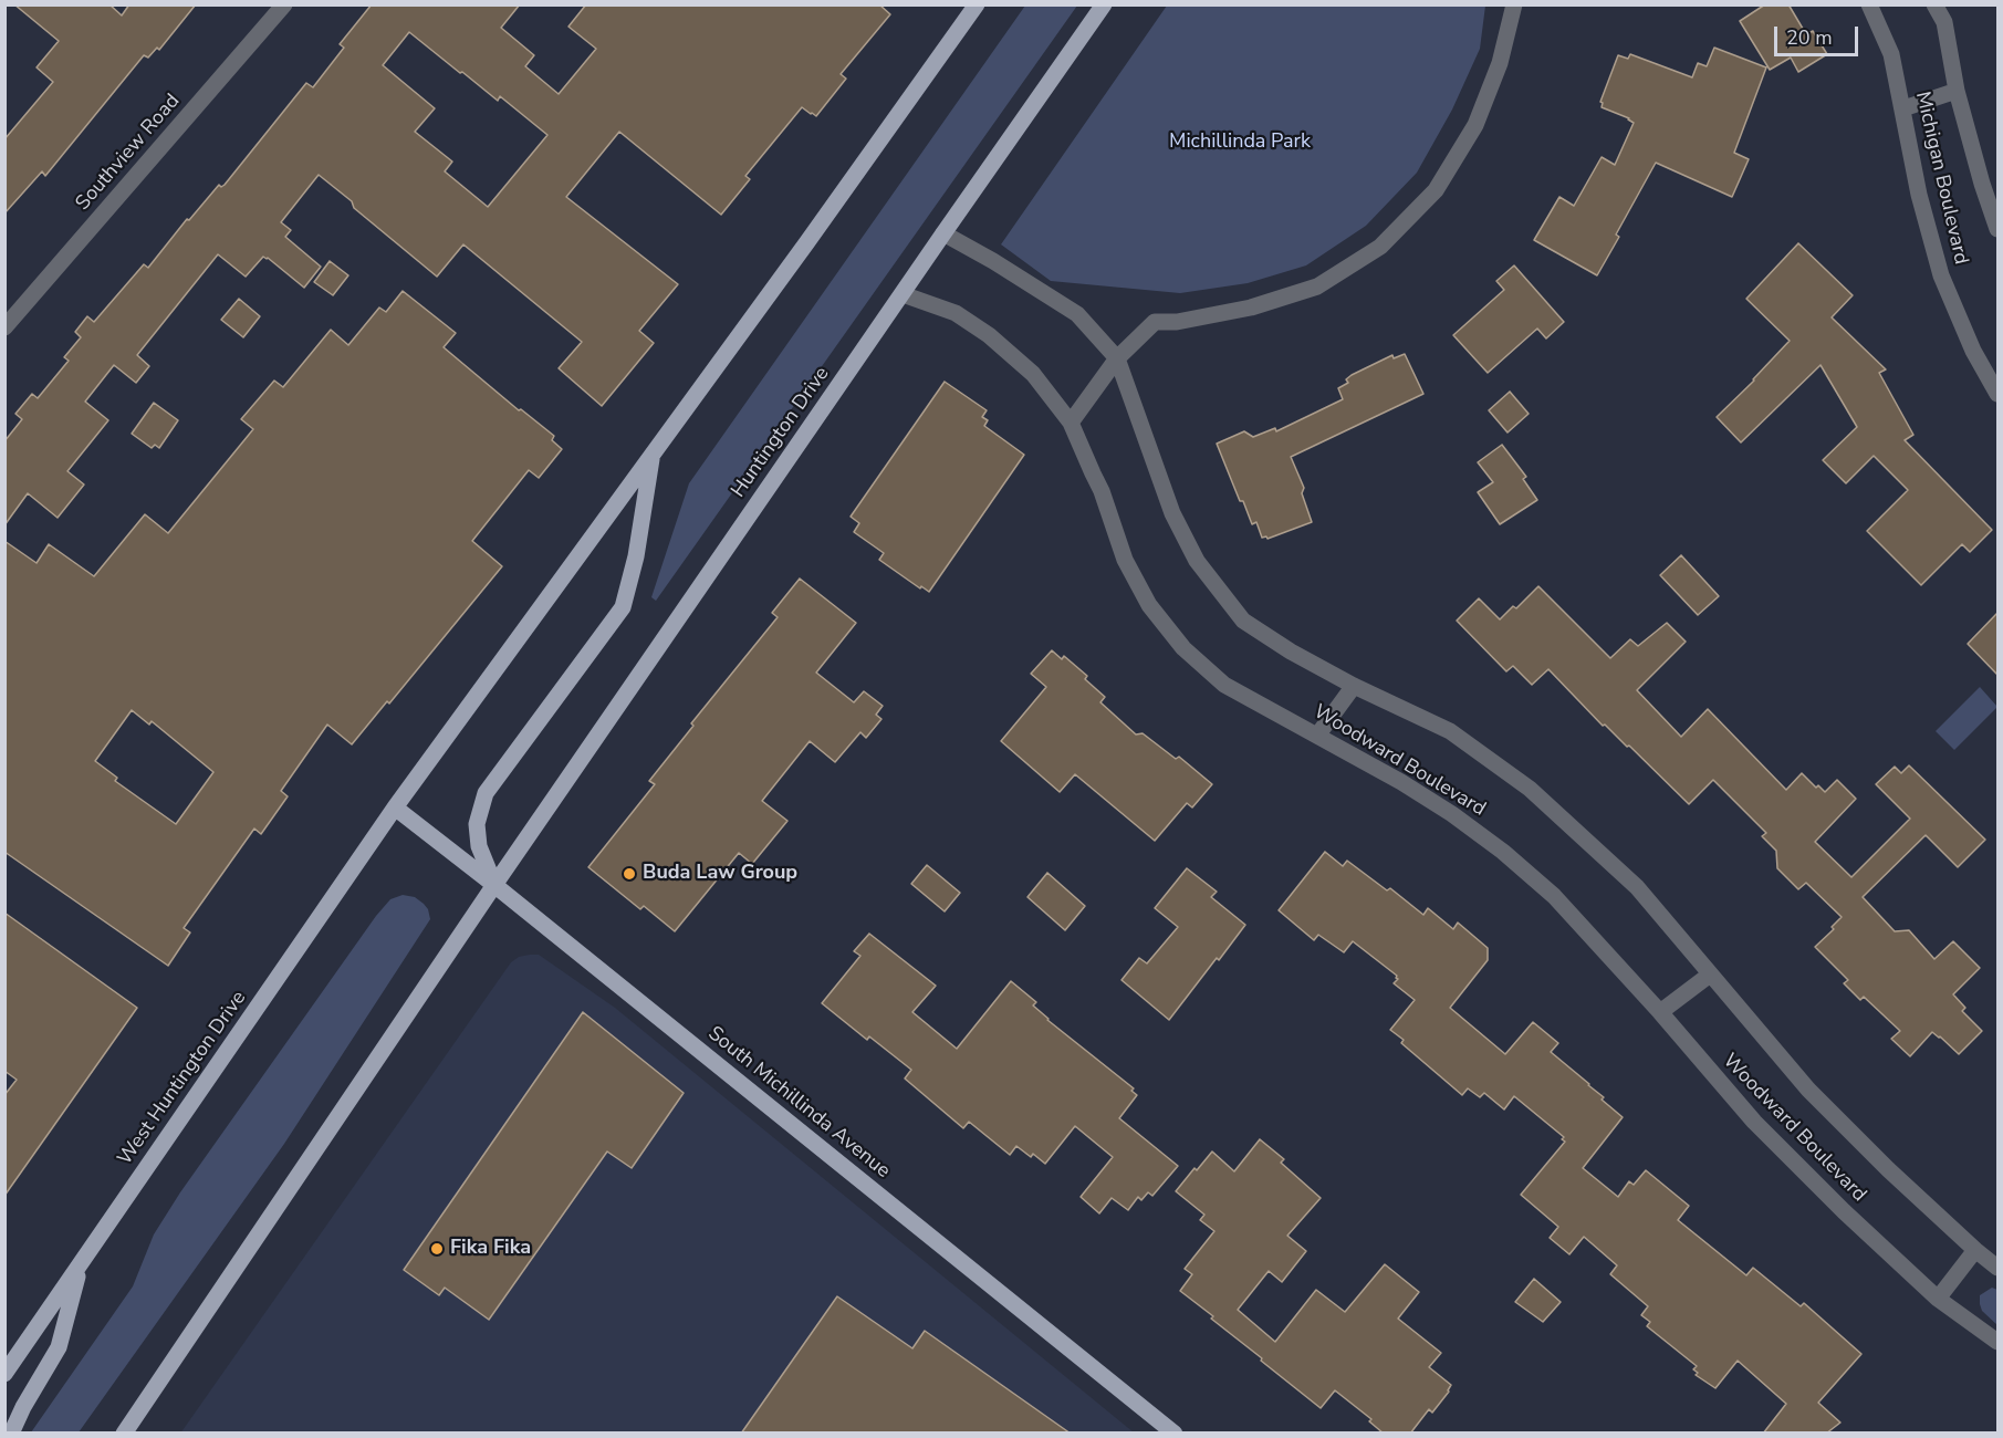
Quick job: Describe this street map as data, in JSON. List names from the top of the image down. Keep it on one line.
{"streets":{"main road":["Huntington Drive","West Huntington Drive","South Michillinda Avenue"],"street":["Southview Road","Michigan Boulevard","Woodward Boulevard"]},"crossings":[["Huntington Drive","Woodward Boulevard"],["Huntington Drive","South Michillinda Avenue"],["West Huntington Drive","South Michillinda Avenue"]],"parks":["Michillinda Park"],"places":["Buda Law Group","Fika Fika"],"scale_bar":"20 m"}
